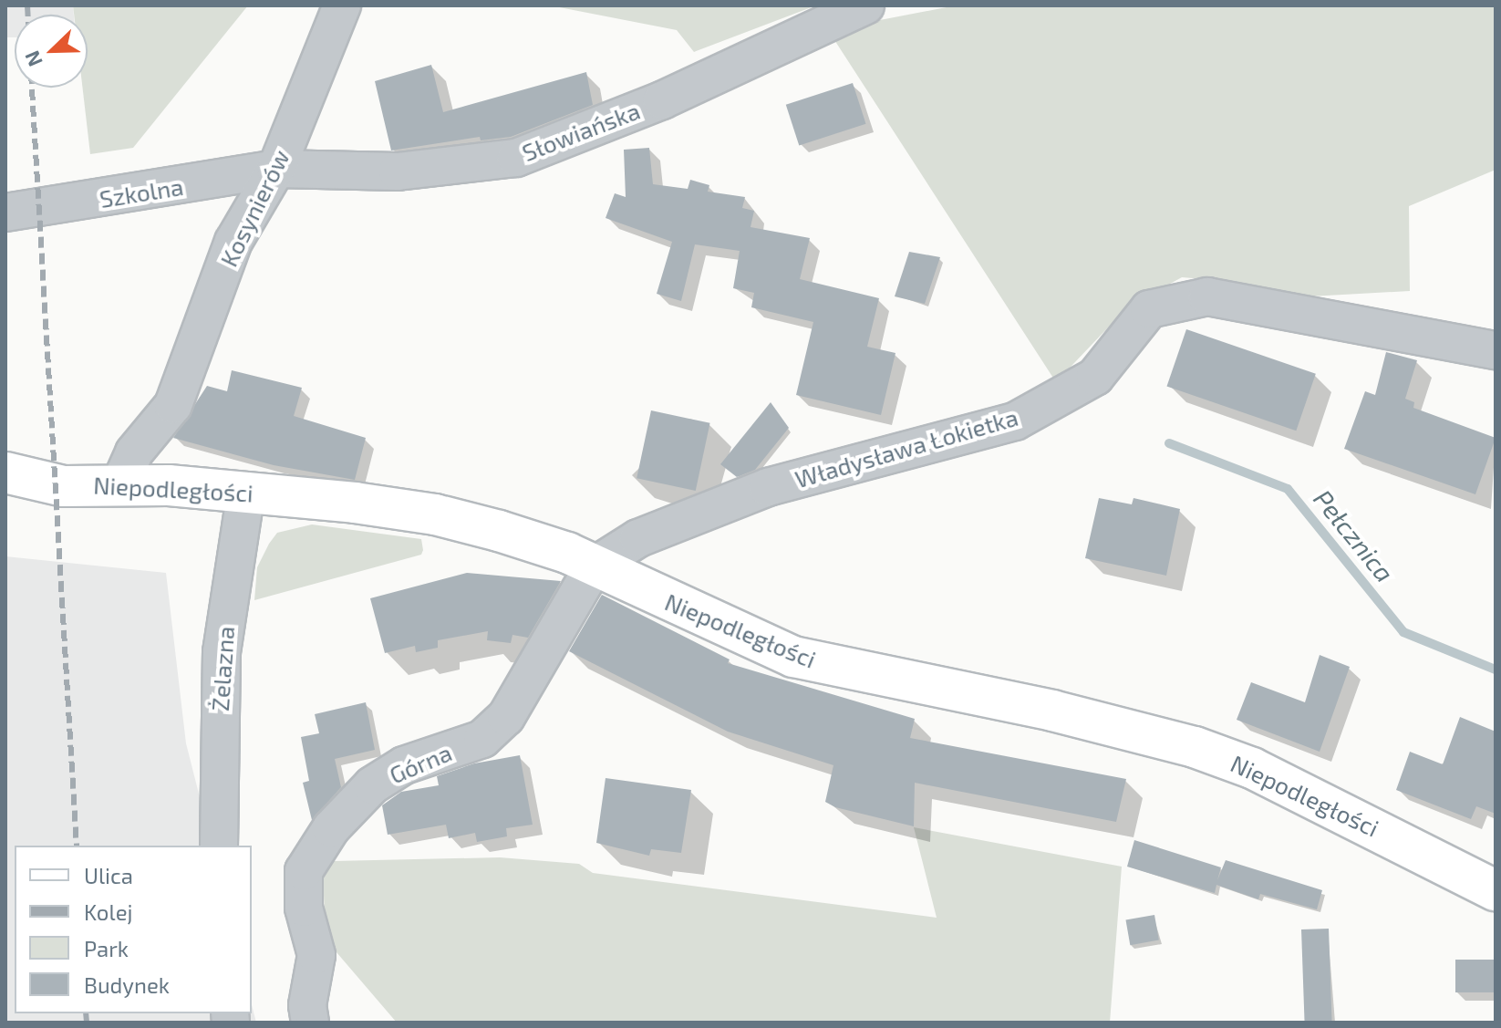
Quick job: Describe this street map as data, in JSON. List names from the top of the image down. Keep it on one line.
{"streets":{"main road":["Niepodległości"],"street":["Słowiańska","Szkolna","Kosynierów","Władysława Łokietka","Żelazna","Górna"]},"crossings":[["Słowiańska","Szkolna"],["Słowiańska","Kosynierów"],["Szkolna","Kosynierów"],["Kosynierów","Niepodległości"],["Władysława Łokietka","Niepodległości"],["Władysława Łokietka","Górna"],["Niepodległości","Żelazna"],["Niepodległości","Górna"]],"water":["Pełcznica"],"legend":["Ulica","Kolej","Park","Budynek"],"north":"bottom left"}
